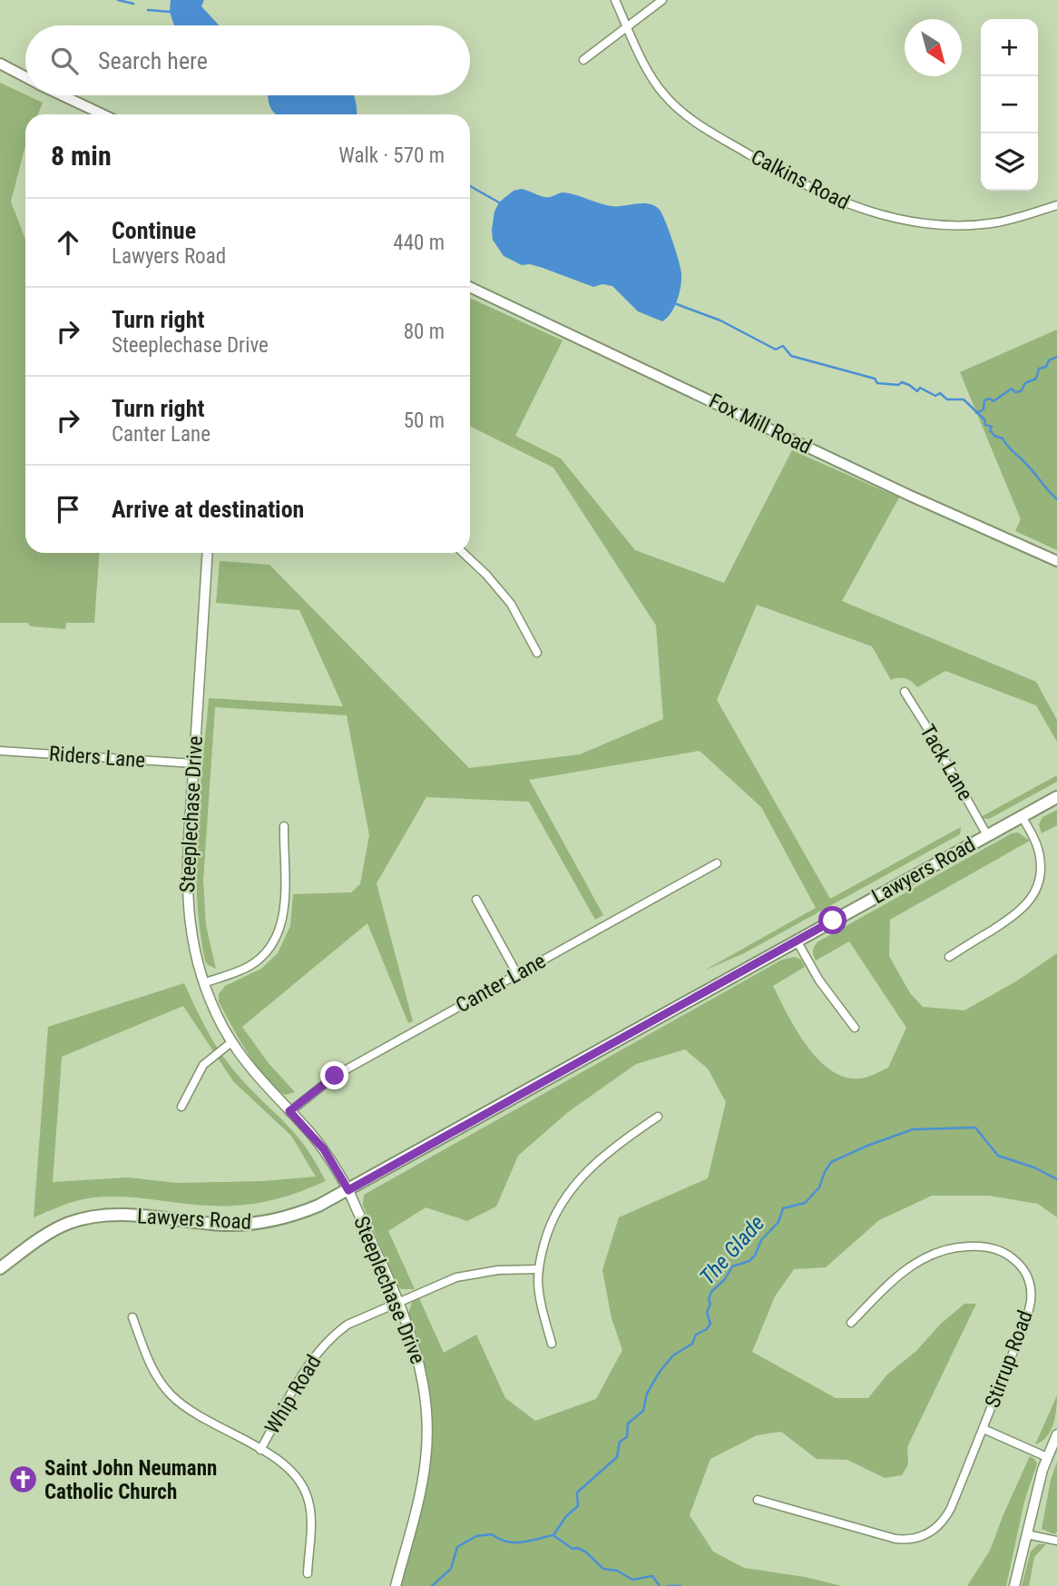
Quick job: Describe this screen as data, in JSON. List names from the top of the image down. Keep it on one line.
{"streets":{"main road":["Fox Mill Road","Lawyers Road"],"street":["Calkins Road","Riders Lane","Tack Lane","Steeplechase Drive","Canter Lane","Stirrup Road","Whip Road"]},"crossings":[["Riders Lane","Steeplechase Drive"],["Tack Lane","Lawyers Road"],["Steeplechase Drive","Lawyers Road"],["Steeplechase Drive","Canter Lane"],["Steeplechase Drive","Whip Road"]],"water":["The Glade"],"places":{"church":["Saint John Neumann Catholic Church"]},"north":"bottom right","page":{"map_buttons":["+","−"],"search":"Search here","heading":["8 min","Walk · 570 m"],"list":[["Continue","Lawyers Road","440 m"],["Turn right","Steeplechase Drive","80 m"],["Turn right","Canter Lane","50 m"],"Arrive at destination"]}}
